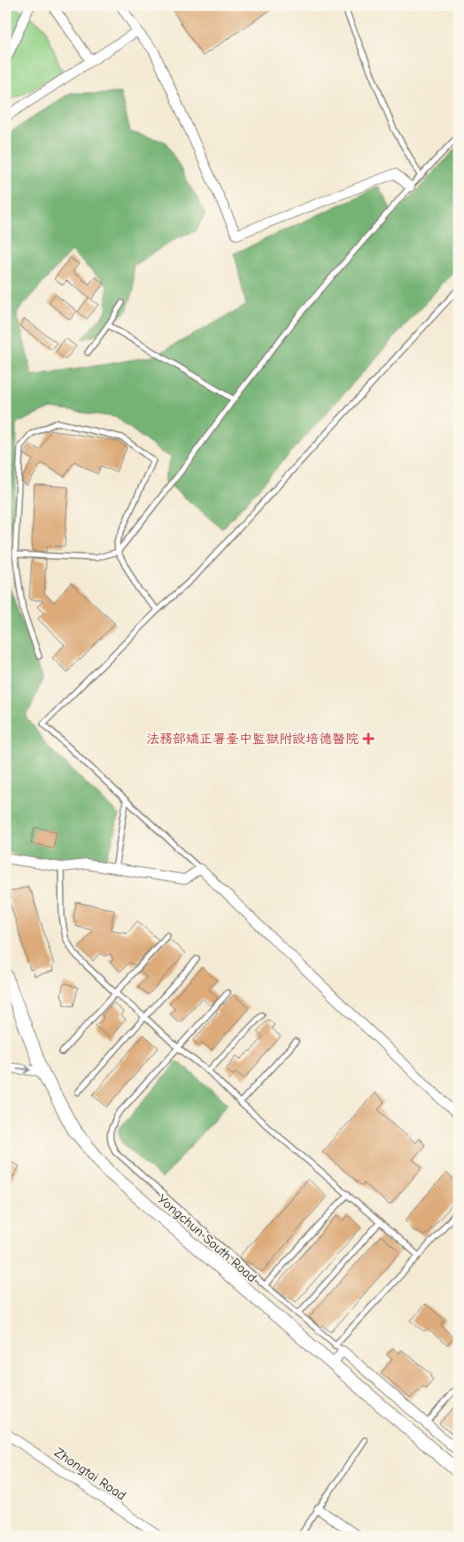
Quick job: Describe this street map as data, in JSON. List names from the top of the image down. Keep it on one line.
{"streets":{"street":["Yongchun South Road","Zhongtai Road"]},"places":{"health":["法務部矯正署臺中監獄附設培德醫院"]}}
